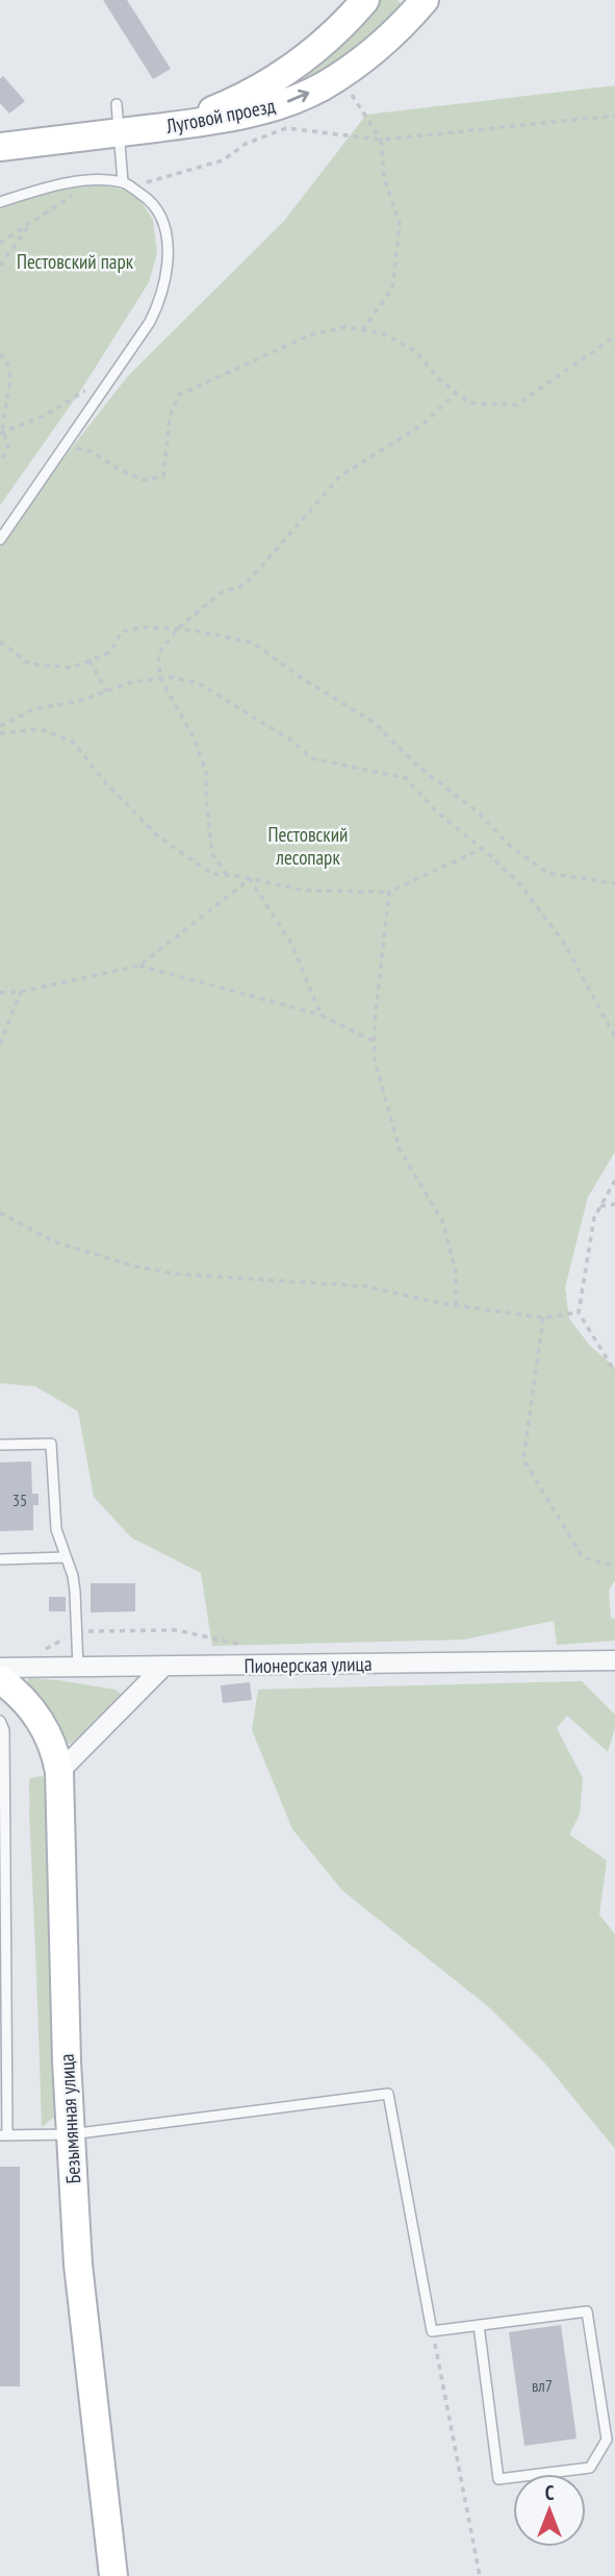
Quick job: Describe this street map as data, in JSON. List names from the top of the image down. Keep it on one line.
{"streets":{"street":["Луговой проезд","Пионерская улица","Безымянная улица"]},"parks":["Пестовский парк","Пестовский лесопарк"],"house_numbers":["35","вл7"],"north":"top"}
